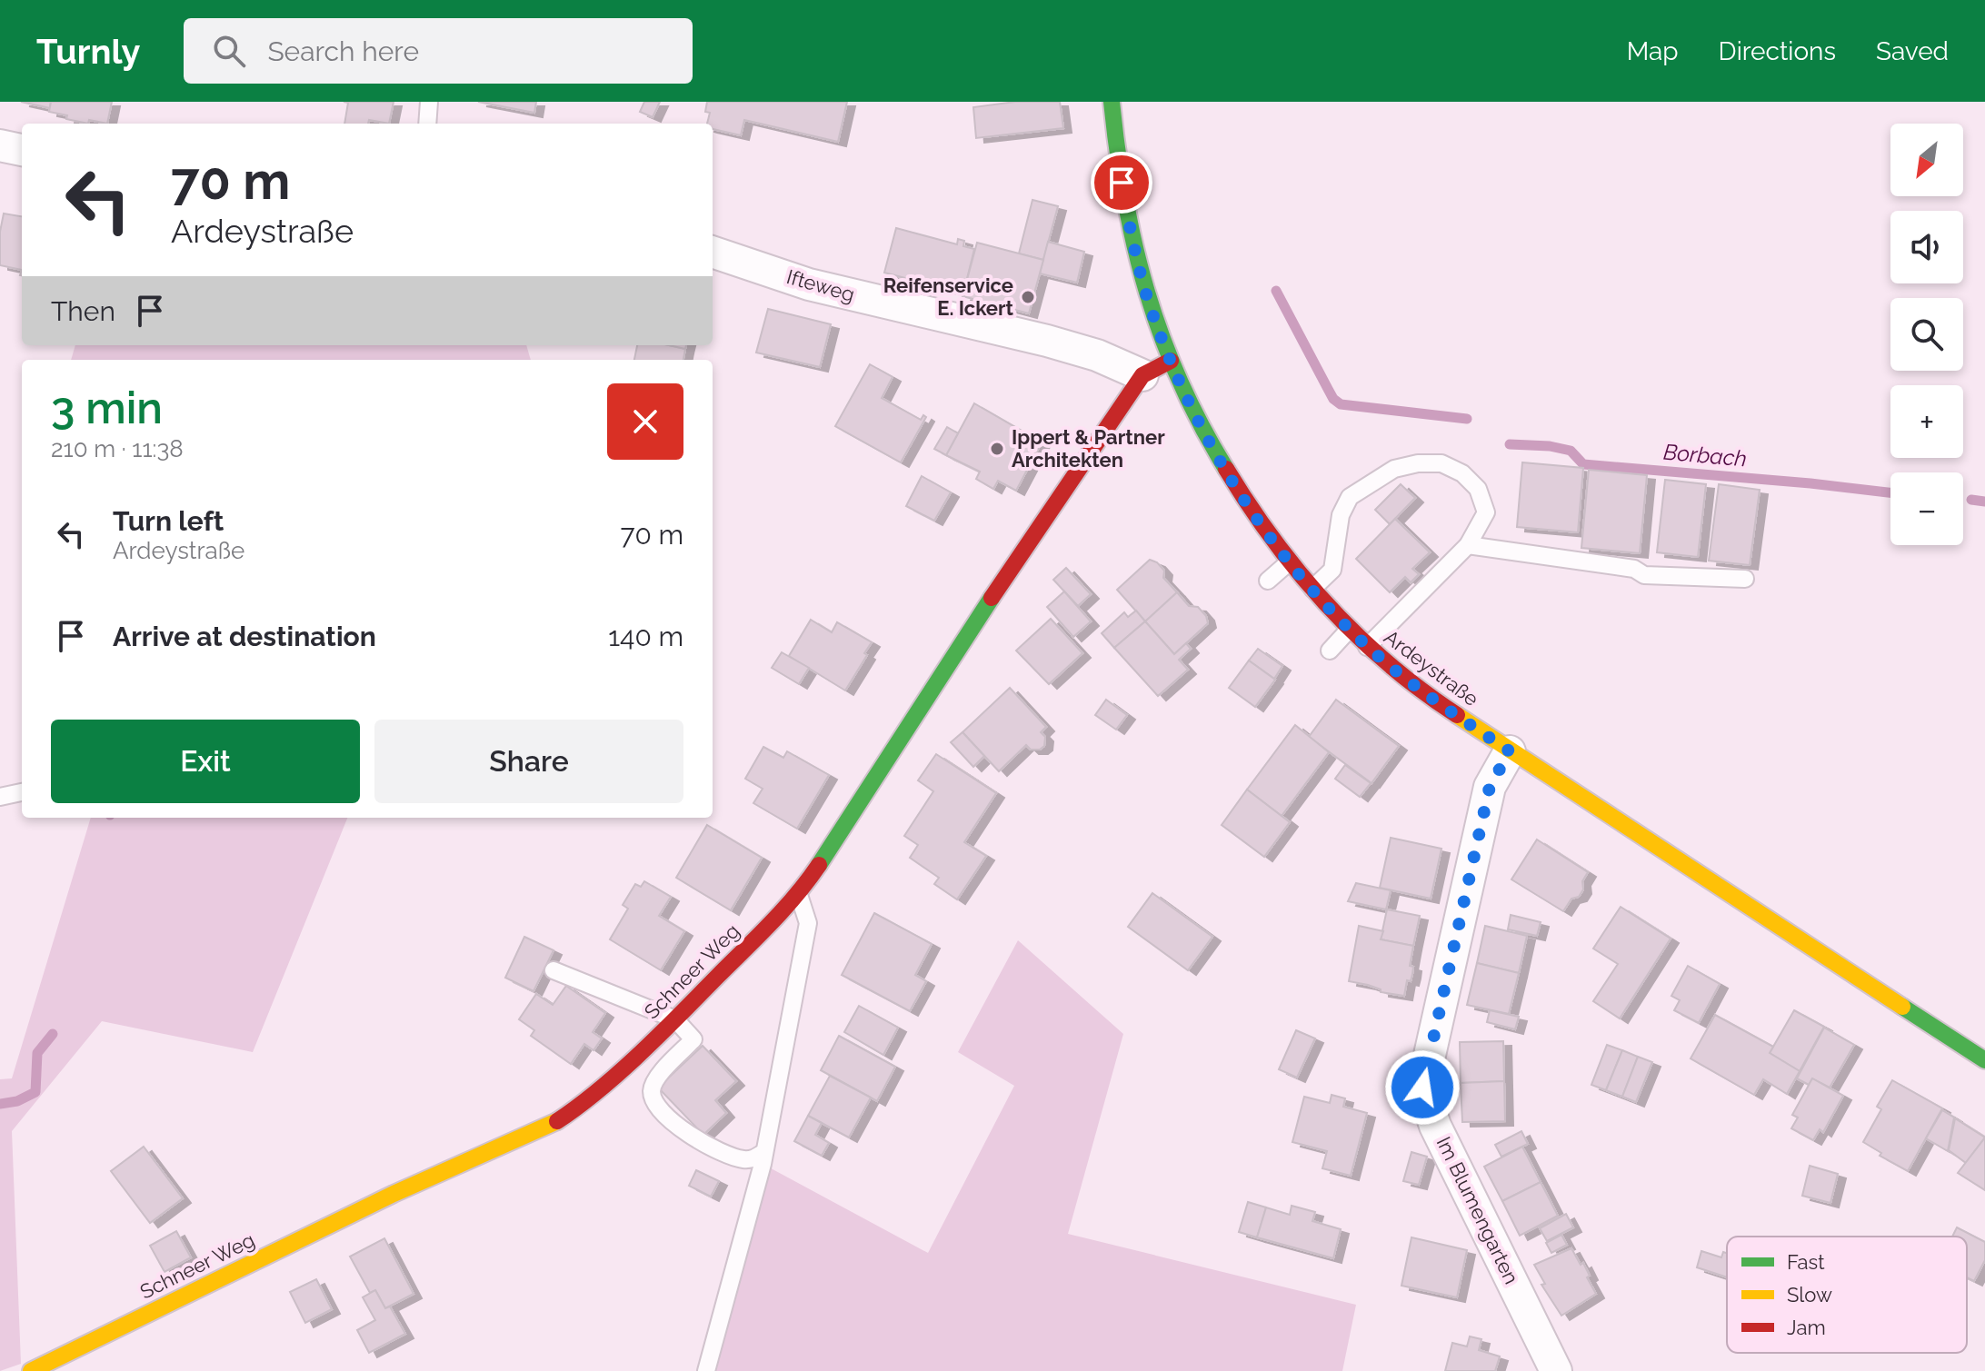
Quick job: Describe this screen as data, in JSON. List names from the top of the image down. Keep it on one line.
{"streets":{"street":["Ifteweg","Ardeystraße","Schneer Weg","Im Blumengarten"]},"crossings":[["Ifteweg","Schneer Weg"],["Ardeystraße","Schneer Weg"],["Ardeystraße","Im Blumengarten"]],"water":["Borbach"],"places":["Reifenservice E. Ickert","Ippert & Partner Architekten"],"legend":["Fast","Slow","Jam"],"north":"bottom left","page":{"header":"Turnly","search":"Search here","nav":["Map","Directions","Saved"],"map_buttons":["+","−"],"turn":["70 m","Ardeystraße"],"then":"Then","heading":["3 min","210 m · 11:38"],"list":[{"name":"Turn left","note":"Ardeystraße","value":"70 m"},{"name":"Arrive at destination","value":"140 m"}],"buttons":["Exit","Share"]}}
